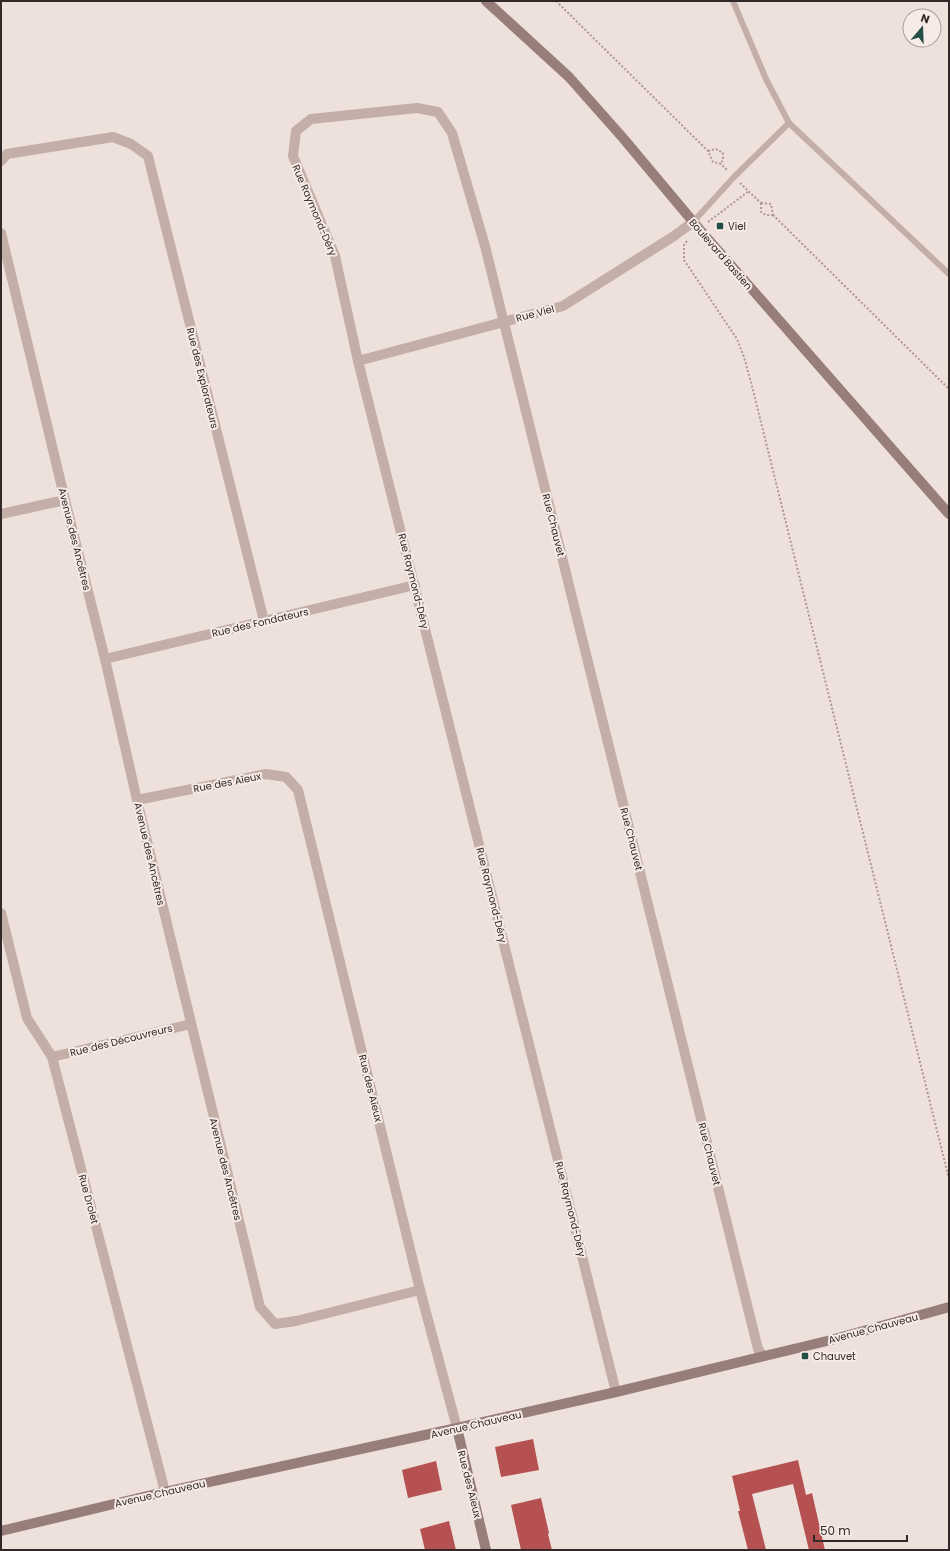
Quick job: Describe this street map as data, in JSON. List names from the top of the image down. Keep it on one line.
{"streets":{"main road":["Boulevard Bastien","Rue des Aïeux","Avenue Chauveau"],"street":["Rue Raymond-Déry","Rue Viel","Rue des Explorateurs","Rue Chauvet","Avenue des Ancêtres","Rue des Fondateurs","Rue des Découvreurs","Rue Drolet"]},"crossings":[["Rue Raymond-Déry","Rue Viel"],["Rue Raymond-Déry","Rue Chauvet"],["Rue Raymond-Déry","Rue des Fondateurs"],["Rue Raymond-Déry","Avenue Chauveau"],["Boulevard Bastien","Rue Viel"],["Rue Viel","Rue Chauvet"],["Rue des Explorateurs","Rue des Fondateurs"],["Rue Chauvet","Avenue Chauveau"],["Avenue des Ancêtres","Rue des Fondateurs"],["Avenue des Ancêtres","Rue des Aïeux"],["Avenue des Ancêtres","Rue des Découvreurs"],["Rue des Aïeux","Avenue Chauveau"],["Rue des Découvreurs","Rue Drolet"],["Rue Drolet","Avenue Chauveau"]],"places":{"transit":["Viel","Chauvet"]},"scale_bar":"50 m","north":"top"}
